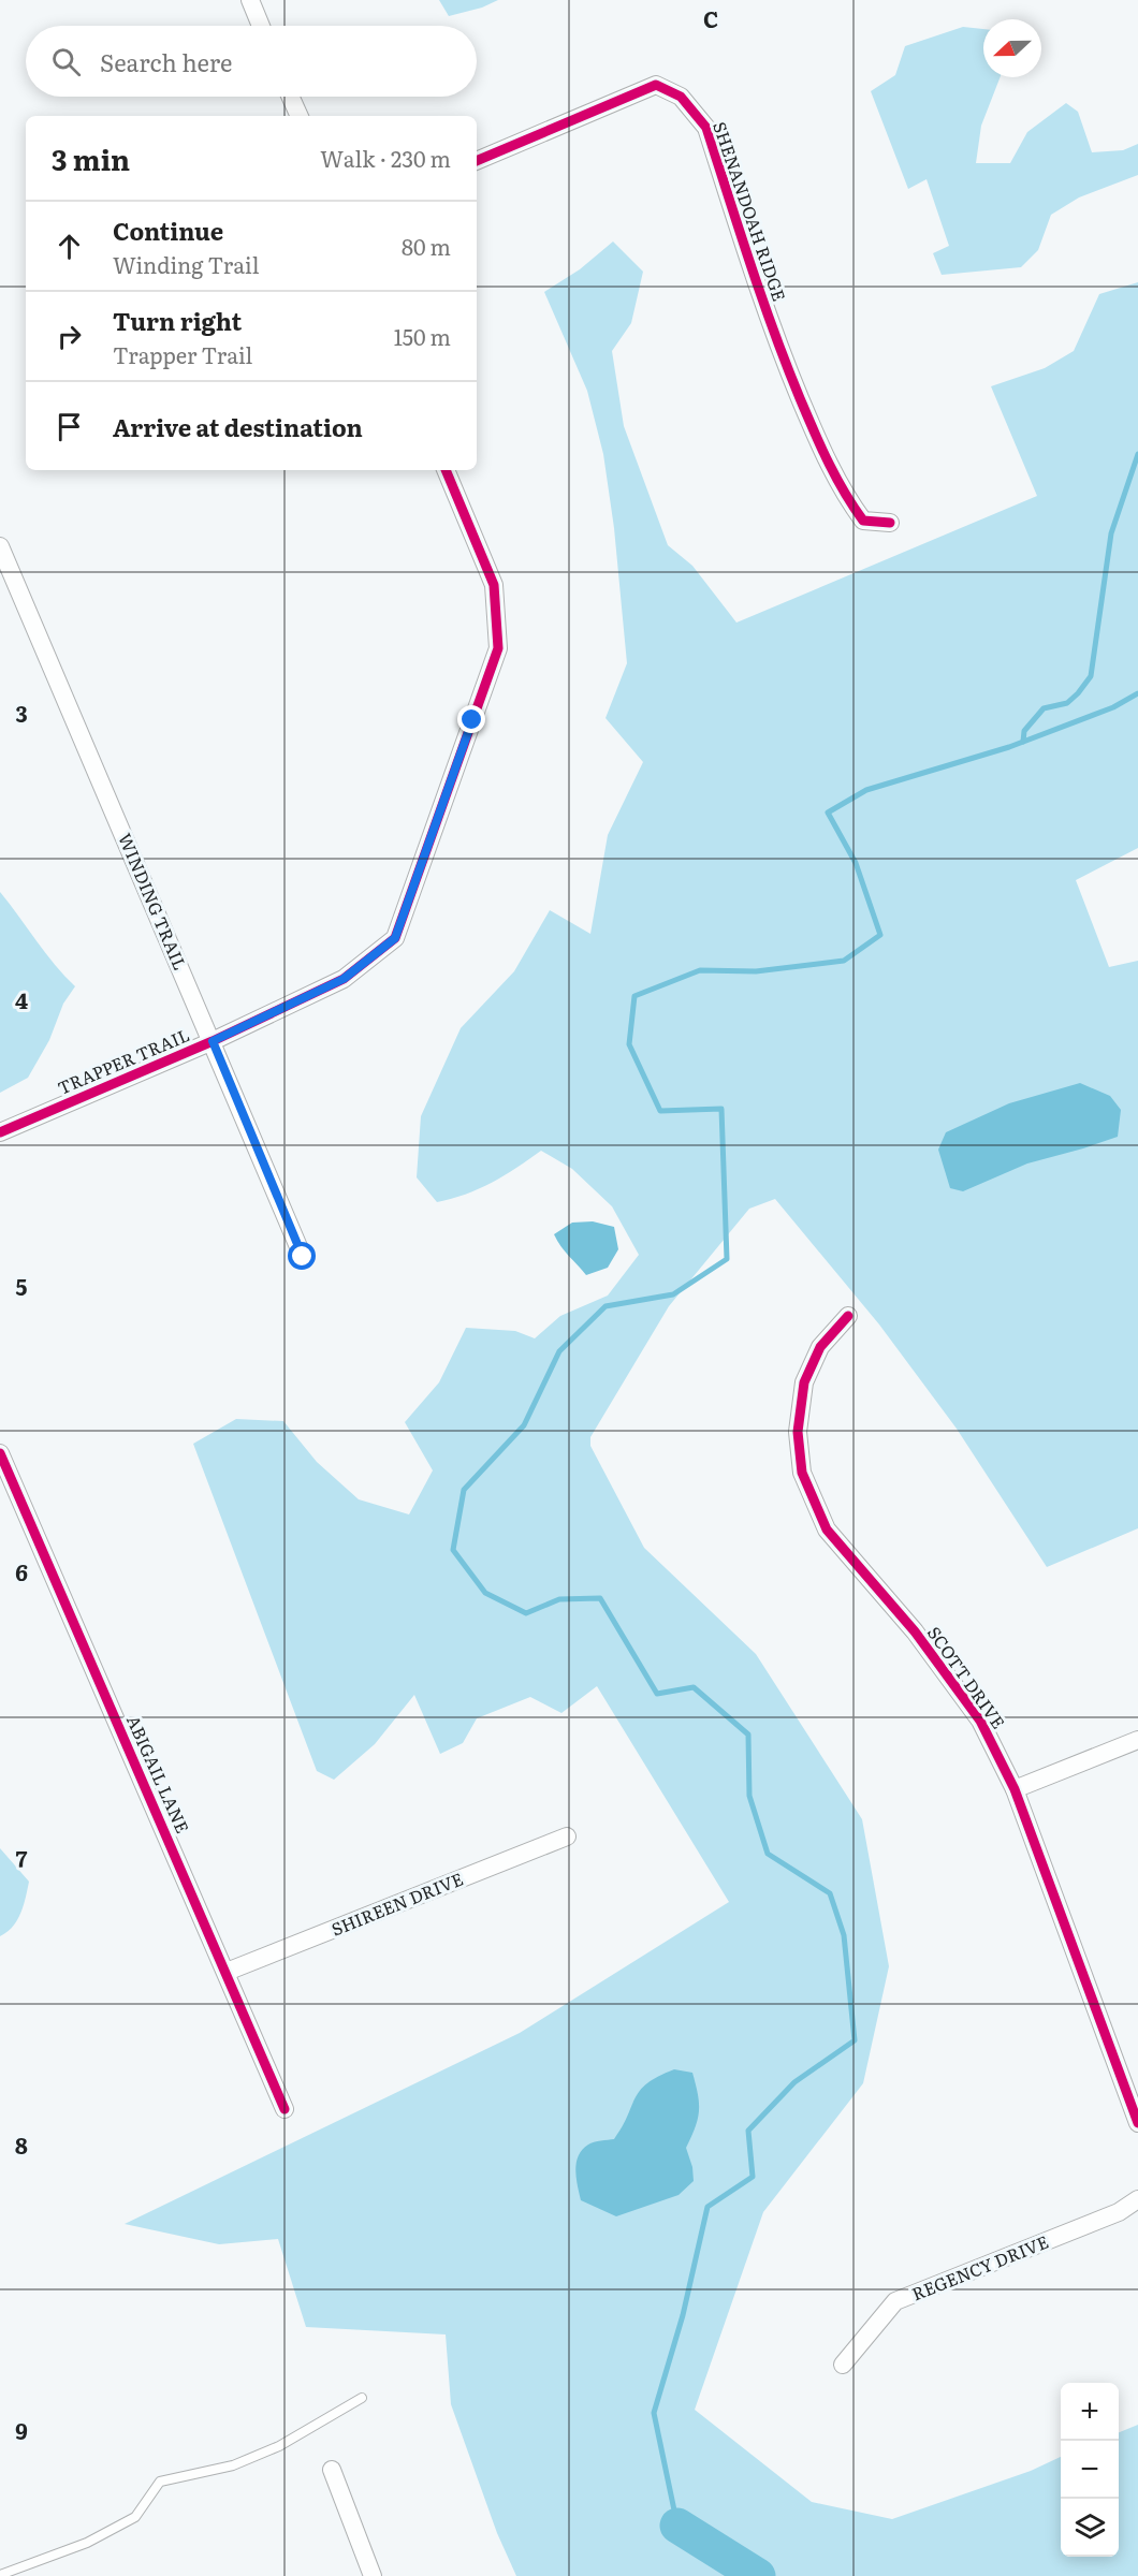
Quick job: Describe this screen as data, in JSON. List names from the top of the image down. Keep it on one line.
{"streets":{"street":["SHENANDOAH RIDGE","WINDING TRAIL","TRAPPER TRAIL","SCOTT DRIVE","ABIGAIL LANE","SHIREEN DRIVE","REGENCY DRIVE"]},"crossings":[["WINDING TRAIL","TRAPPER TRAIL"],["ABIGAIL LANE","SHIREEN DRIVE"]],"north":"left","page":{"search":"Search here","heading":["3 min","Walk · 230 m"],"list":[["Continue","Winding Trail","80 m"],["Turn right","Trapper Trail","150 m"],"Arrive at destination"],"map_buttons":["+","−"]},"grid":{"columns":["C"],"rows":["3","4","5","6","7","8","9"]}}
